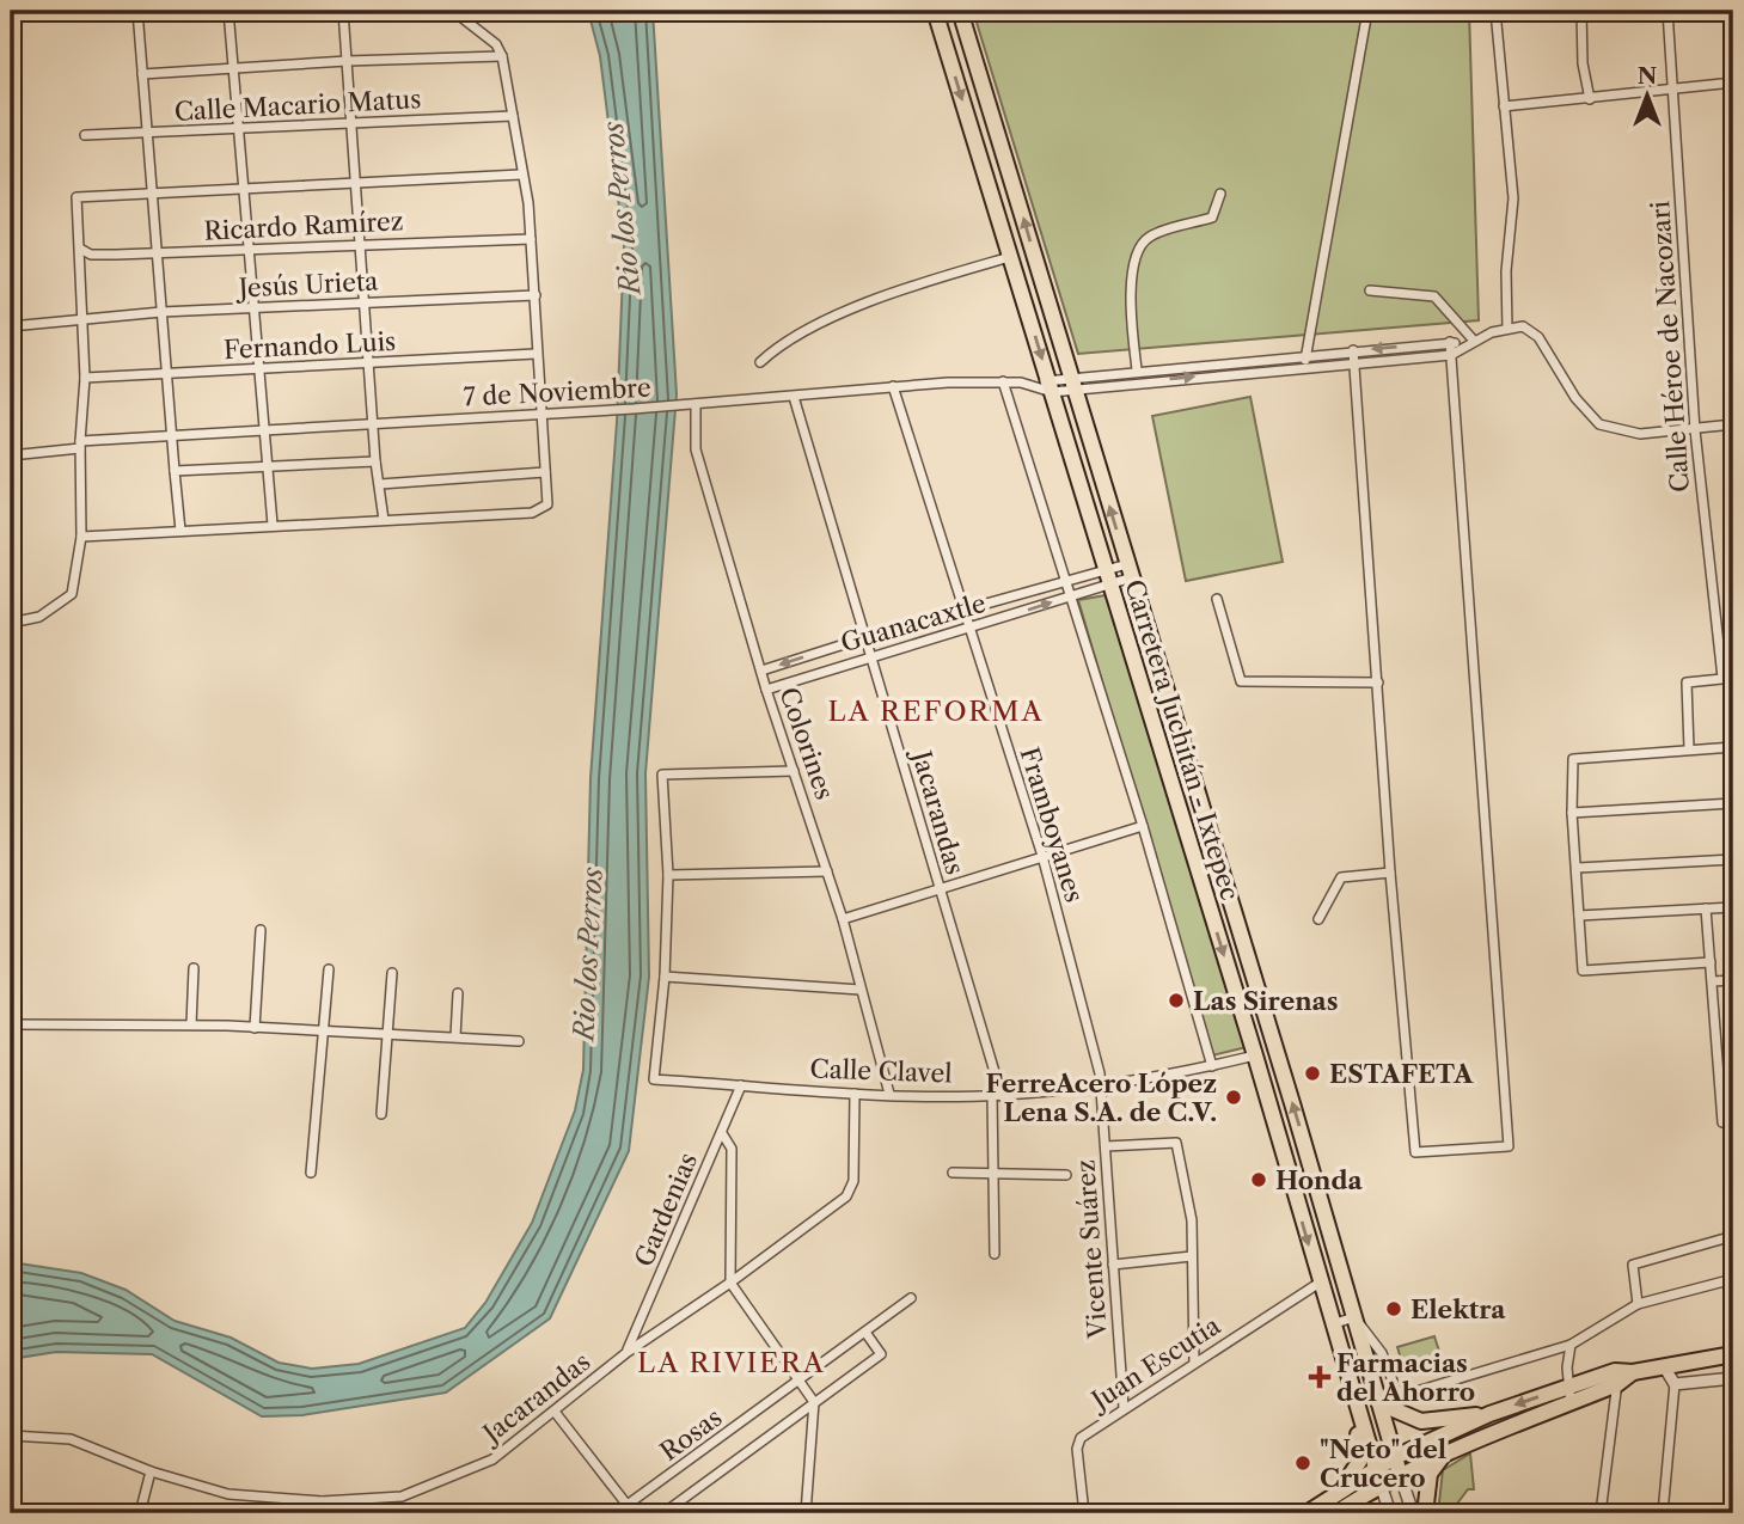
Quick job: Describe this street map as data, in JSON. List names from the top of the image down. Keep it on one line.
{"streets":{"main road":["Carretera Juchitán - Ixtepec"],"street":["Calle Macario Matus","Ricardo Ramírez","Jesús Urieta","Fernando Luis","Calle Héroe de Nacozari","7 de Noviembre","Guanacaxtle","Colorines","Jacarandas","Framboyanes","Calle Clavel","Gardenias","Vicente Suárez","Juan Escutia","Rosas"]},"crossings":[["7 de Noviembre","Carretera Juchitán - Ixtepec"],["7 de Noviembre","Colorines"],["7 de Noviembre","Jacarandas"],["7 de Noviembre","Framboyanes"],["Guanacaxtle","Carretera Juchitán - Ixtepec"],["Guanacaxtle","Colorines"],["Guanacaxtle","Jacarandas"],["Guanacaxtle","Framboyanes"],["Carretera Juchitán - Ixtepec","Calle Clavel"],["Carretera Juchitán - Ixtepec","Juan Escutia"],["Colorines","Calle Clavel"],["Jacarandas","Calle Clavel"],["Jacarandas","Gardenias"],["Framboyanes","Calle Clavel"],["Framboyanes","Vicente Suárez"],["Calle Clavel","Gardenias"],["Calle Clavel","Vicente Suárez"],["Vicente Suárez","Juan Escutia"]],"districts":["LA REFORMA","LA RIVIERA"],"water":["Rio los Perros"],"places":{"other":["Las Sirenas","ESTAFETA","FerreAcero López Lena S.A. de C.V.","Honda","Elektra","\"Neto\" del Crucero"],"health":["Farmacias del Ahorro"]},"north":"top"}
